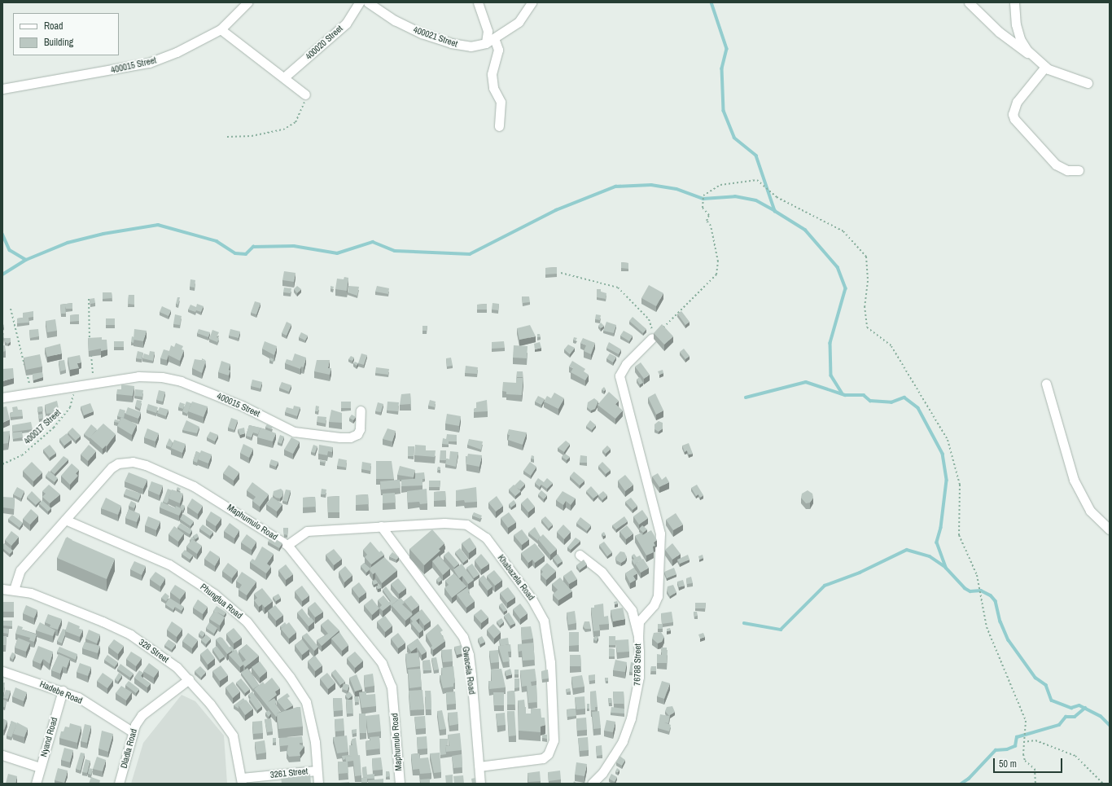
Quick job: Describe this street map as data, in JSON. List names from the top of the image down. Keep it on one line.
{"streets":{"street":["400021 Street","400020 Street","400015 Street","Maphumulo Road","Khabazela Road","Phunglua Road","328 Street","76788 Street","Gwacela Road","Hadebe Road","Nyand Road","Dladla Road","3261 Street"],"path":["400017 Street"]},"crossings":[["400015 Street","400017 Street"],["Maphumulo Road","Khabazela Road"],["Maphumulo Road","Phunglua Road"],["Maphumulo Road","328 Street"],["Khabazela Road","Gwacela Road"],["Phunglua Road","3261 Street"],["328 Street","Dladla Road"],["328 Street","3261 Street"],["Hadebe Road","Nyand Road"],["Hadebe Road","Dladla Road"]],"legend":["Road","Building"],"scale_bar":"50 m"}
